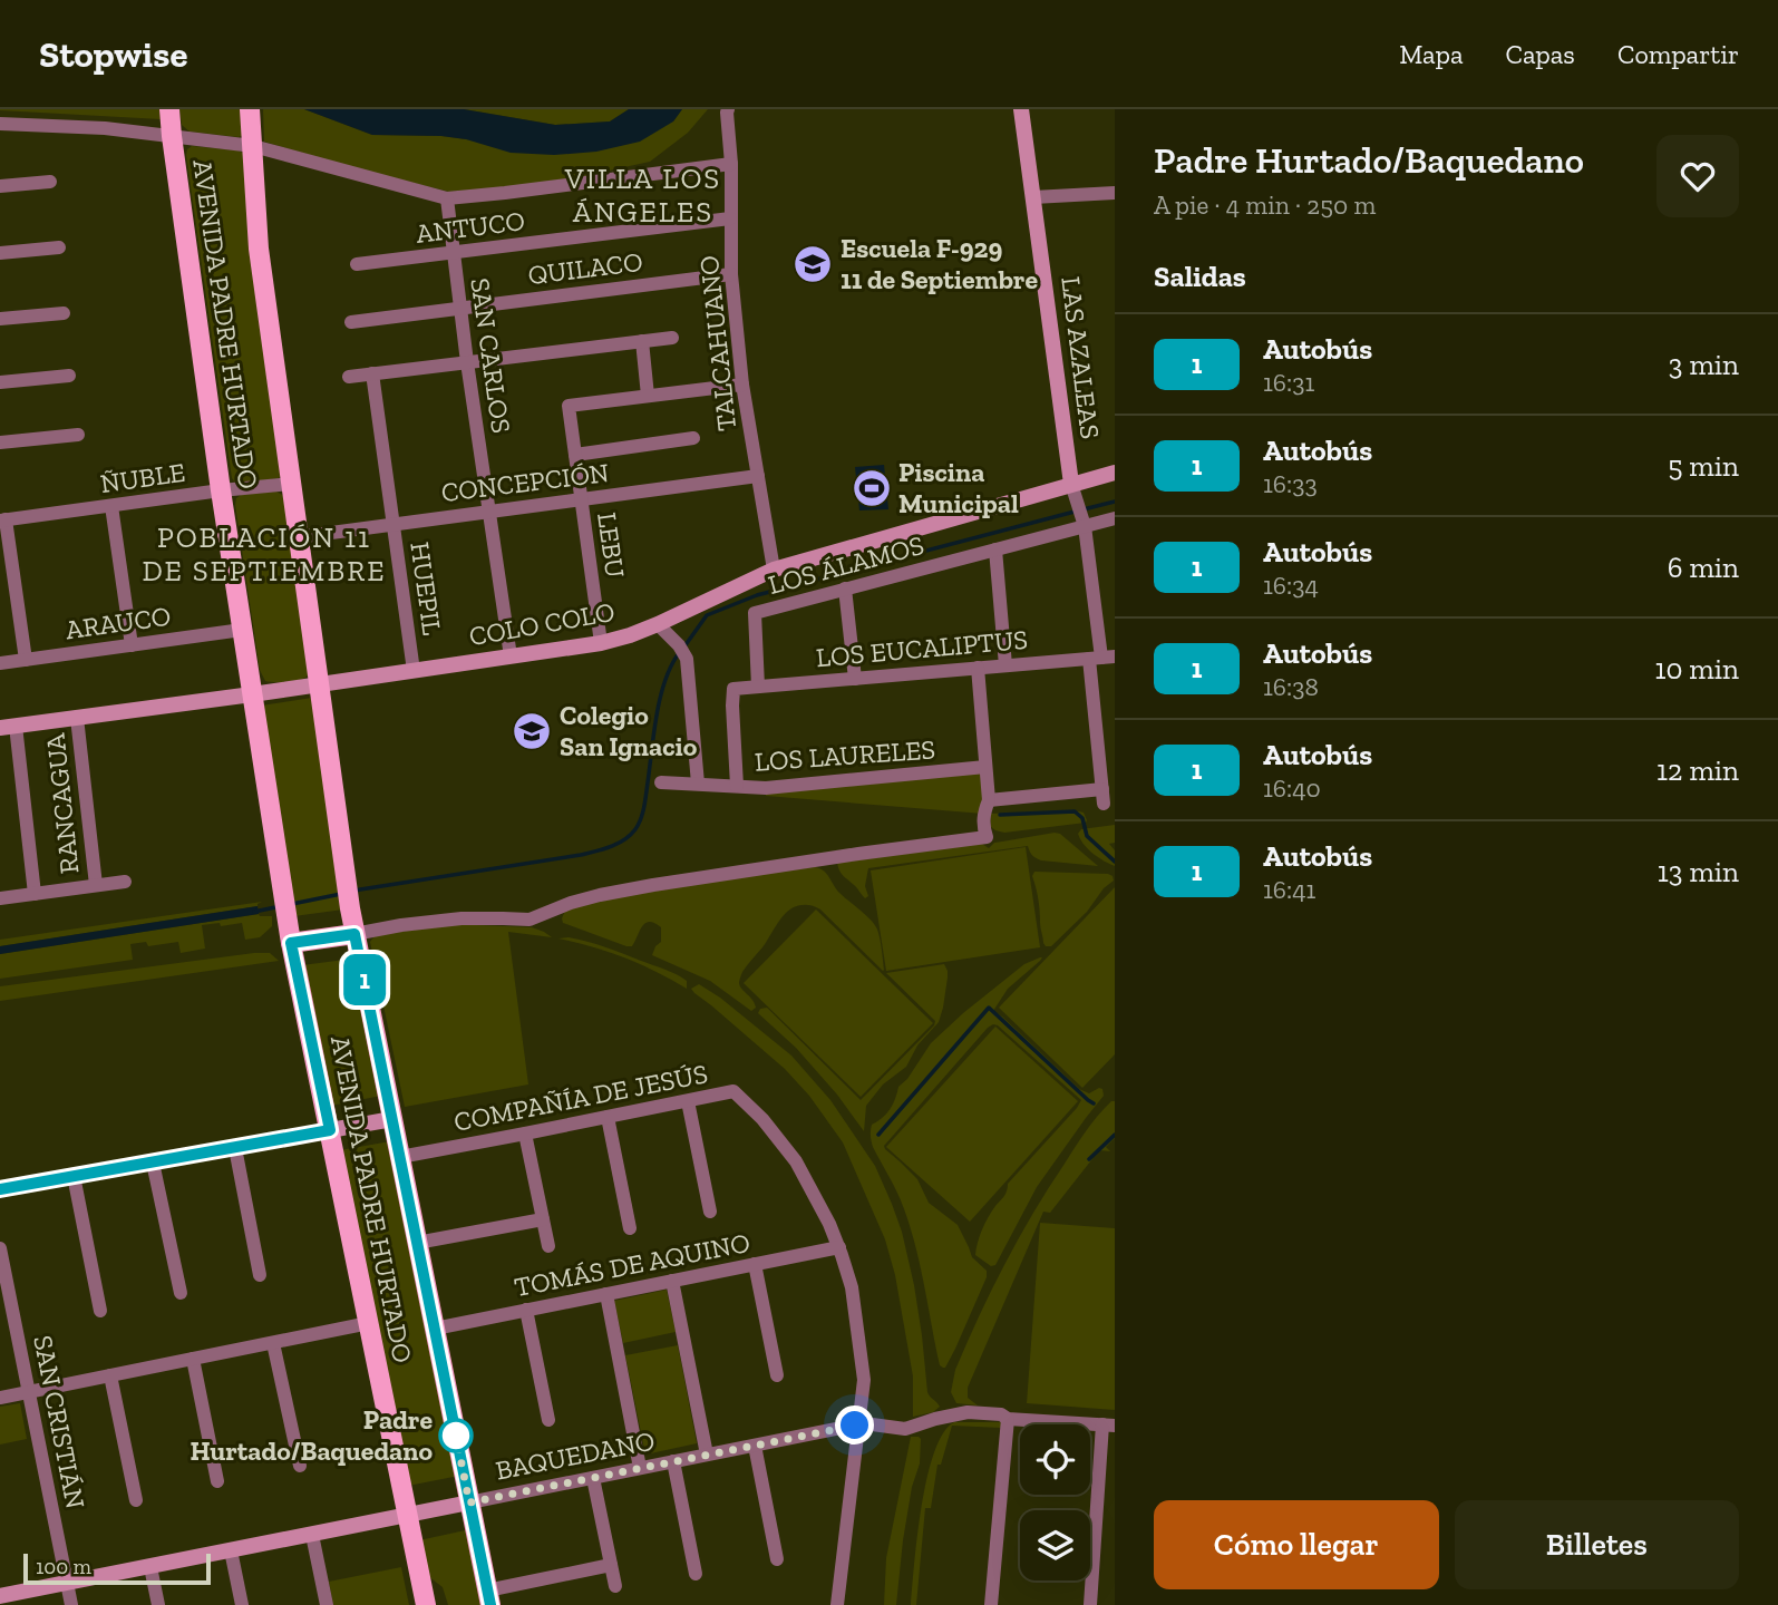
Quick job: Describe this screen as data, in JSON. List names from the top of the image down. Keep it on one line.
{"streets":{"main road":["AVENIDA PADRE HURTADO","LAS AZALEAS","COLO COLO","BAQUEDANO"],"street":["ANTUCO","QUILACO","TALCAHUANO","SAN CARLOS","ÑUBLE","CONCEPCIÓN","LEBU","LOS ÁLAMOS","HUEPIL","ARAUCO","LOS EUCALIPTUS","LOS LAURELES","RANCAGUA","COMPAÑÍA DE JESÚS","TOMÁS DE AQUINO","SAN CRISTIÁN"]},"crossings":[["ANTUCO","TALCAHUANO"],["ANTUCO","SAN CARLOS"],["QUILACO","TALCAHUANO"],["QUILACO","SAN CARLOS"],["AVENIDA PADRE HURTADO","ÑUBLE"],["AVENIDA PADRE HURTADO","CONCEPCIÓN"],["AVENIDA PADRE HURTADO","ARAUCO"],["AVENIDA PADRE HURTADO","COLO COLO"],["AVENIDA PADRE HURTADO","COMPAÑÍA DE JESÚS"],["AVENIDA PADRE HURTADO","TOMÁS DE AQUINO"],["AVENIDA PADRE HURTADO","BAQUEDANO"],["TALCAHUANO","CONCEPCIÓN"],["TALCAHUANO","COLO COLO"],["SAN CARLOS","CONCEPCIÓN"],["SAN CARLOS","COLO COLO"],["LAS AZALEAS","LOS ÁLAMOS"],["LAS AZALEAS","COLO COLO"],["LAS AZALEAS","LOS EUCALIPTUS"],["CONCEPCIÓN","LEBU"],["CONCEPCIÓN","HUEPIL"],["LEBU","COLO COLO"],["LOS ÁLAMOS","LOS EUCALIPTUS"],["HUEPIL","COLO COLO"],["COLO COLO","RANCAGUA"],["LOS EUCALIPTUS","LOS LAURELES"],["COMPAÑÍA DE JESÚS","TOMÁS DE AQUINO"],["COMPAÑÍA DE JESÚS","BAQUEDANO"],["SAN CRISTIÁN","BAQUEDANO"]],"districts":["VILLA LOS ÁNGELES","POBLACIÓN 11 DE SEPTIEMBRE"],"places":{"school or university":["Escuela F-929 11 de Septiembre","Colegio San Ignacio"],"sports":["Piscina Municipal"],"other":["Padre Hurtado/Baquedano"]},"lines":["bus line 1"],"scale_bar":"100 m","page":{"header":"Stopwise","nav":["Mapa","Capas","Compartir"],"on_map":"1","heading":[["Padre Hurtado/Baquedano","A pie · 4 min · 250 m"],"Salidas"],"list":[{"mark":"1","name":"Autobús","note":"16:31","value":"3 min"},{"mark":"1","name":"Autobús","note":"16:33","value":"5 min"},{"mark":"1","name":"Autobús","note":"16:34","value":"6 min"},{"mark":"1","name":"Autobús","note":"16:38","value":"10 min"},{"mark":"1","name":"Autobús","note":"16:40","value":"12 min"},{"mark":"1","name":"Autobús","note":"16:41","value":"13 min"}],"buttons":["Cómo llegar","Billetes"],"scale":"100 m"}}
